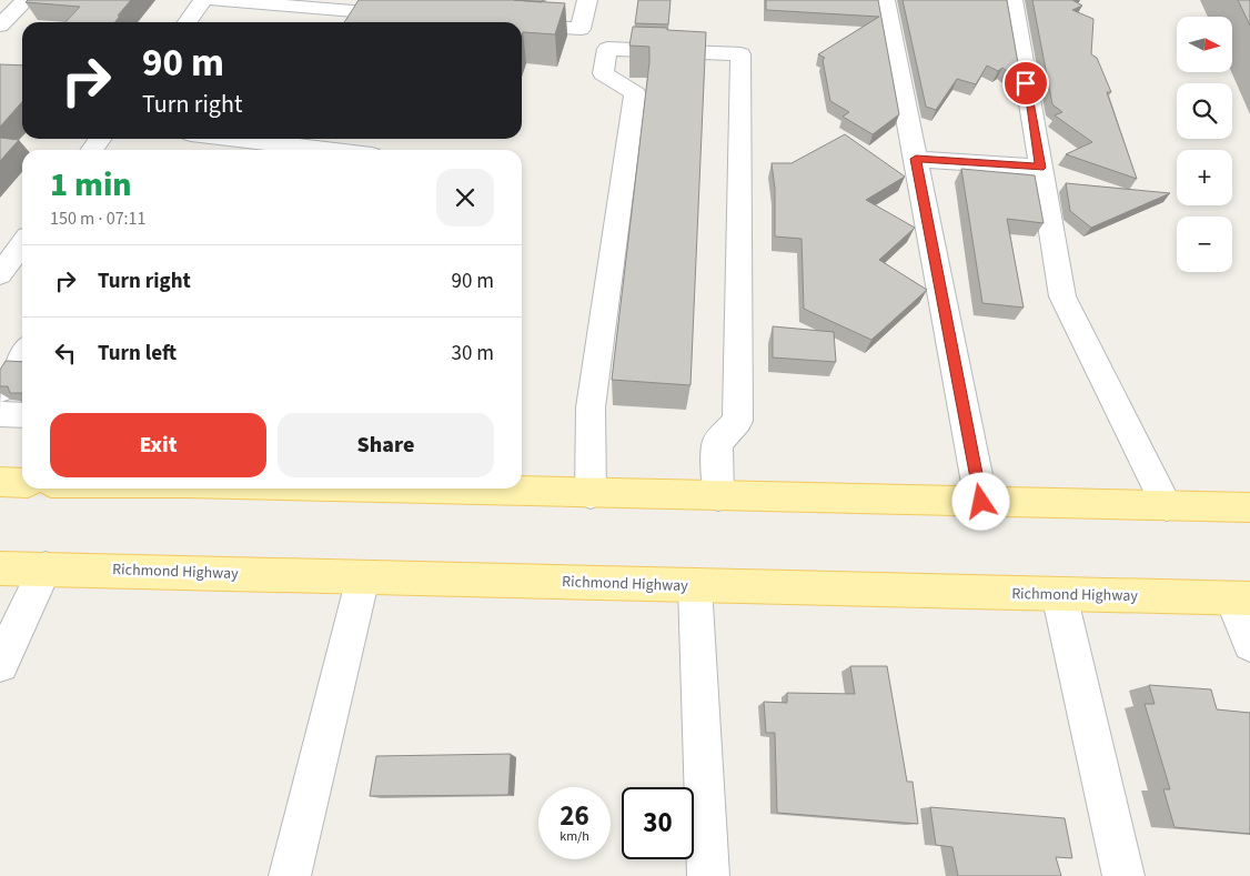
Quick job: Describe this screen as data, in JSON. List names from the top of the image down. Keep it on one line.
{"streets":{"main road":["Richmond Highway"]},"north":"right","page":{"map_buttons":["+","−"],"turn":["90 m","Turn right"],"heading":["1 min","150 m · 07:11"],"list":[{"name":"Turn right","value":"90 m"},{"name":"Turn left","value":"30 m"}],"buttons":["Exit","Share"],"speed":"26 km/h","limit":"30"}}
